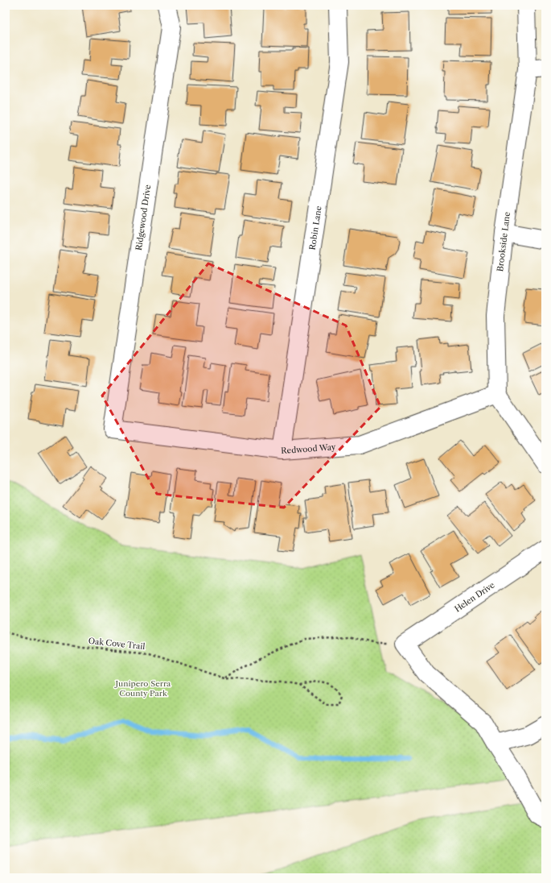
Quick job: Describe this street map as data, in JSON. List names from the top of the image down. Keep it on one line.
{"streets":{"street":["Ridgewood Drive","Robin Lane","Brookside Lane","Redwood Way","Helen Drive"],"path":["Oak Cove Trail"]},"crossings":[["Ridgewood Drive","Redwood Way"],["Robin Lane","Redwood Way"],["Brookside Lane","Redwood Way"]],"parks":["Junipero Serra County Park"]}
